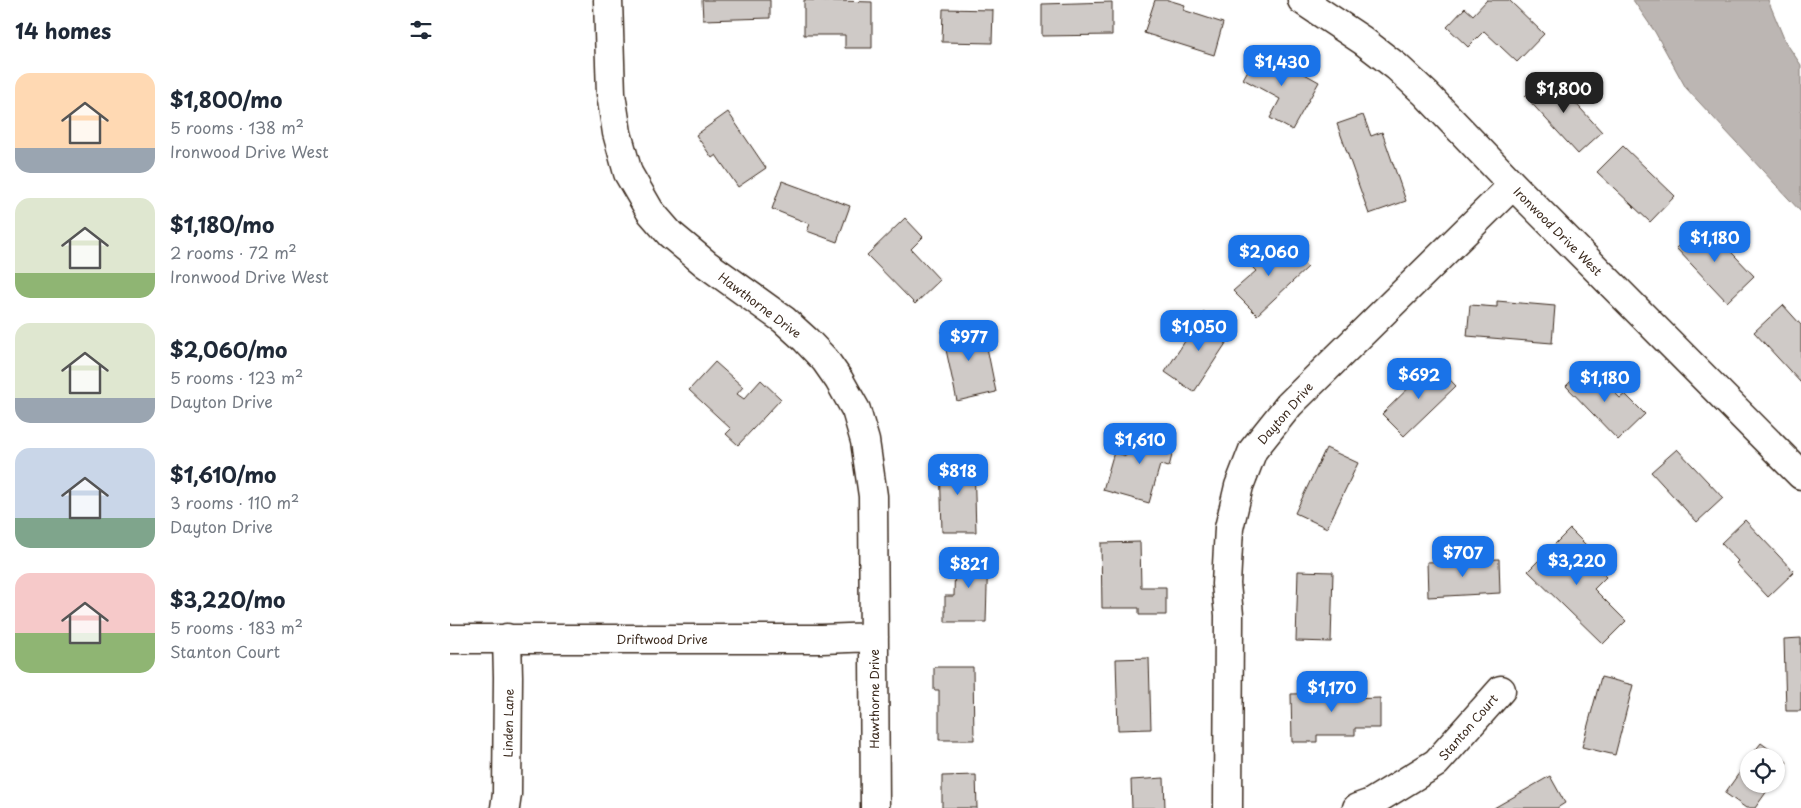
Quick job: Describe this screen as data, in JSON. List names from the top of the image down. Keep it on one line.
{"streets":{"street":["Ironwood Drive West","Hawthorne Drive","Dayton Drive","Driftwood Drive","Linden Lane","Stanton Court"]},"crossings":[["Ironwood Drive West","Dayton Drive"],["Hawthorne Drive","Driftwood Drive"],["Driftwood Drive","Linden Lane"]],"page":{"heading":"14 homes","price":["$1,430","$1,800","$1,180","$2,060","$1,050","$977","$692","$1,180","$1,610","$818","$707","$3,220","$821","$1,170"],"list":[{"name":"$1,800/mo","note":"5 rooms · 138 m² · Ironwood Drive West"},{"name":"$1,180/mo","note":"2 rooms · 72 m² · Ironwood Drive West"},{"name":"$2,060/mo","note":"5 rooms · 123 m² · Dayton Drive"},{"name":"$1,610/mo","note":"3 rooms · 110 m² · Dayton Drive"},{"name":"$3,220/mo","note":"5 rooms · 183 m² · Stanton Court"}]}}
